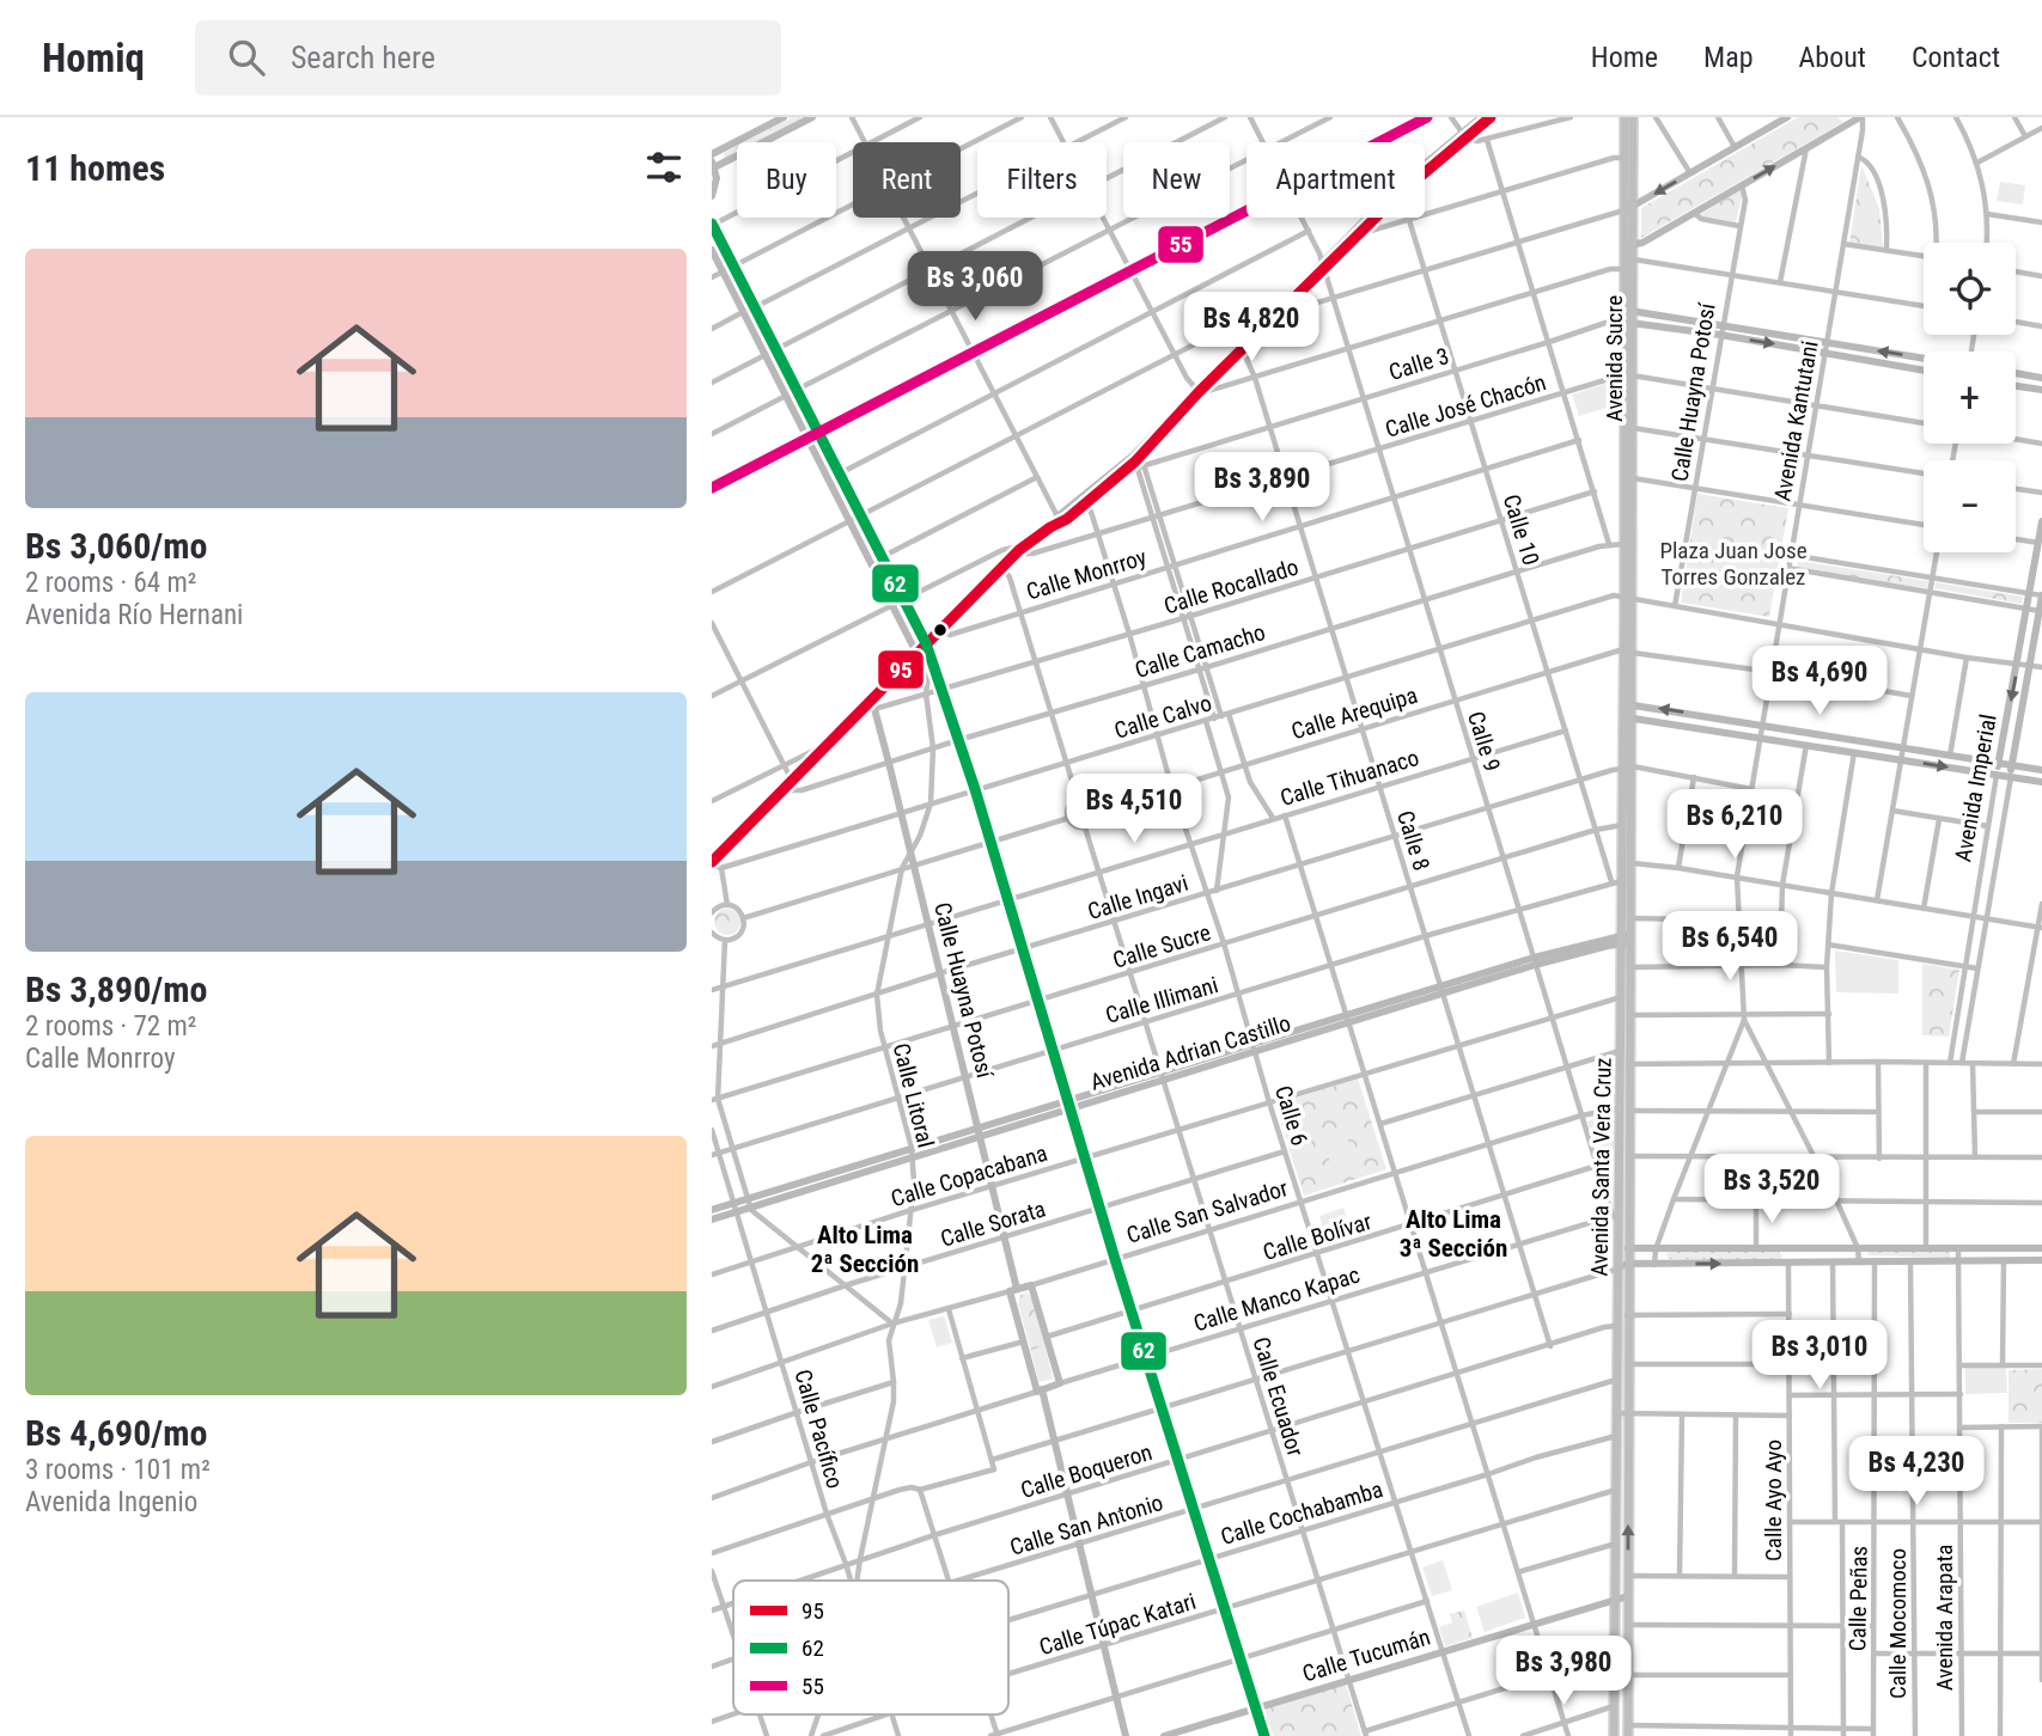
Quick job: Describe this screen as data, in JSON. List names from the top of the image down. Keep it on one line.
{"streets":{"main road":["Avenida Sucre","Avenida Santa Vera Cruz"],"street":["Calle 3","Calle Huayna Potosí","Calle José Chacón","Avenida Kantutani","Calle 10","Calle Monrroy","Calle Rocallado","Calle Camacho","Calle Arequipa","Calle Calvo","Calle 9","Calle Tihuanaco","Avenida Imperial","Calle 8","Calle Ingavi","Calle Sucre","Calle Illimani","Avenida Adrian Castillo","Calle Litoral","Calle 6","Calle Copacabana","Calle San Salvador","Calle Sorata","Calle Bolívar","Calle Manco Kapac","Calle Ecuador","Calle Pacífico","Calle Boqueron","Calle Ayo Ayo","Calle Cochabamba","Calle San Antonio","Calle Peñas","Avenida Arapata","Calle Túpac Katari","Calle Mocomoco","Calle Tucumán"]},"crossings":[["Avenida Sucre","Calle 3"],["Avenida Sucre","Calle José Chacón"],["Avenida Sucre","Calle Camacho"],["Avenida Sucre","Calle Calvo"],["Avenida Sucre","Avenida Santa Vera Cruz"],["Calle 3","Calle 10"],["Calle 3","Calle 9"],["Calle 3","Calle 8"],["Calle Huayna Potosí","Calle Rocallado"],["Calle Huayna Potosí","Calle Camacho"],["Calle Huayna Potosí","Calle Calvo"],["Calle Huayna Potosí","Calle Tihuanaco"],["Calle Huayna Potosí","Calle Ingavi"],["Calle Huayna Potosí","Calle Sucre"],["Calle Huayna Potosí","Calle Illimani"],["Calle Huayna Potosí","Avenida Adrian Castillo"],["Calle Huayna Potosí","Calle Litoral"],["Calle Huayna Potosí","Calle Copacabana"],["Calle Huayna Potosí","Calle San Salvador"],["Calle Huayna Potosí","Calle Sorata"],["Calle Huayna Potosí","Calle Manco Kapac"],["Calle Huayna Potosí","Calle Boqueron"],["Calle Huayna Potosí","Calle Cochabamba"],["Calle Huayna Potosí","Calle San Antonio"],["Calle Huayna Potosí","Calle Túpac Katari"],["Calle José Chacón","Calle 10"],["Calle José Chacón","Calle 9"],["Calle José Chacón","Calle 8"],["Calle José Chacón","Calle 6"],["Avenida Kantutani","Calle Calvo"],["Avenida Kantutani","Calle San Salvador"],["Calle 10","Calle Monrroy"],["Calle 10","Calle Rocallado"],["Calle 10","Calle Camacho"],["Calle 10","Calle Arequipa"],["Calle 10","Calle Calvo"],["Calle 10","Calle Tihuanaco"],["Calle 10","Calle Ingavi"],["Calle 10","Calle Sucre"],["Calle 10","Calle Illimani"],["Calle Monrroy","Calle 9"],["Calle Monrroy","Calle 8"],["Calle Monrroy","Calle 6"],["Calle Rocallado","Calle 9"],["Calle Rocallado","Calle 8"],["Calle Rocallado","Calle Litoral"],["Calle Rocallado","Calle 6"],["Calle Camacho","Calle 9"],["Calle Camacho","Calle 8"],["Calle Camacho","Calle Litoral"],["Calle Camacho","Calle 6"],["Calle Arequipa","Calle 9"],["Calle Arequipa","Calle 8"],["Calle Arequipa","Calle 6"],["Calle Arequipa","Avenida Santa Vera Cruz"],["Calle Arequipa","Calle Ecuador"],["Calle Calvo","Calle 9"],["Calle Calvo","Avenida Imperial"],["Calle Calvo","Calle 8"],["Calle Calvo","Calle Litoral"],["Calle Calvo","Calle 6"],["Calle Calvo","Avenida Santa Vera Cruz"],["Calle 9","Calle Tihuanaco"],["Calle 9","Calle Ingavi"],["Calle 9","Calle Sucre"],["Calle 9","Calle Illimani"],["Calle 9","Avenida Adrian Castillo"],["Calle 9","Avenida Santa Vera Cruz"],["Calle 9","Calle Copacabana"],["Calle 9","Calle San Salvador"],["Calle 9","Calle Bolívar"],["Calle 9","Calle Manco Kapac"],["Calle Tihuanaco","Calle 8"],["Calle Tihuanaco","Calle Litoral"],["Calle Tihuanaco","Calle 6"],["Calle Tihuanaco","Calle Ecuador"],["Calle 8","Calle Ingavi"],["Calle 8","Calle Sucre"],["Calle 8","Calle Illimani"],["Calle 8","Avenida Adrian Castillo"],["Calle 8","Calle Copacabana"],["Calle 8","Calle San Salvador"],["Calle 8","Calle Bolívar"],["Calle 8","Calle Manco Kapac"],["Calle 8","Calle Boqueron"],["Calle Ingavi","Calle Litoral"],["Calle Ingavi","Calle 6"],["Calle Ingavi","Avenida Santa Vera Cruz"],["Calle Ingavi","Calle Ecuador"],["Calle Sucre","Calle Litoral"],["Calle Sucre","Calle 6"],["Calle Sucre","Avenida Santa Vera Cruz"],["Calle Sucre","Calle Ecuador"],["Calle Illimani","Calle Litoral"],["Calle Illimani","Calle 6"],["Calle Illimani","Avenida Santa Vera Cruz"],["Calle Illimani","Calle Ecuador"],["Calle Illimani","Calle Pacífico"],["Avenida Adrian Castillo","Calle Litoral"],["Avenida Adrian Castillo","Calle 6"],["Avenida Adrian Castillo","Avenida Santa Vera Cruz"],["Avenida Adrian Castillo","Calle Ecuador"],["Avenida Adrian Castillo","Calle Pacífico"],["Calle Litoral","Calle Copacabana"],["Calle Litoral","Calle San Salvador"],["Calle Litoral","Calle Sorata"],["Calle Litoral","Calle Manco Kapac"],["Calle Litoral","Calle Boqueron"],["Calle 6","Calle Copacabana"],["Calle 6","Calle San Salvador"],["Calle 6","Calle Sorata"],["Calle 6","Calle Bolívar"],["Calle 6","Calle Manco Kapac"],["Calle 6","Calle Boqueron"],["Calle 6","Calle Cochabamba"],["Calle 6","Calle San Antonio"],["Calle 6","Calle Túpac Katari"],["Calle 6","Calle Tucumán"],["Avenida Santa Vera Cruz","Calle Copacabana"],["Avenida Santa Vera Cruz","Calle San Salvador"],["Avenida Santa Vera Cruz","Calle Manco Kapac"],["Avenida Santa Vera Cruz","Calle Boqueron"],["Avenida Santa Vera Cruz","Calle Cochabamba"],["Avenida Santa Vera Cruz","Calle San Antonio"],["Avenida Santa Vera Cruz","Calle Túpac Katari"],["Avenida Santa Vera Cruz","Calle Tucumán"],["Calle Copacabana","Calle Ecuador"],["Calle Copacabana","Calle Pacífico"],["Calle San Salvador","Calle Ecuador"],["Calle San Salvador","Calle Pacífico"],["Calle Sorata","Calle Ecuador"],["Calle Sorata","Calle Pacífico"],["Calle Bolívar","Calle Ecuador"],["Calle Manco Kapac","Calle Ecuador"],["Calle Manco Kapac","Calle Pacífico"],["Calle Ecuador","Calle Boqueron"],["Calle Ecuador","Calle Cochabamba"],["Calle Ecuador","Calle San Antonio"],["Calle Ecuador","Calle Túpac Katari"],["Calle Ecuador","Calle Tucumán"],["Calle Pacífico","Calle Boqueron"]],"districts":["Alto Lima 3ª Sección","Alto Lima 2ª Sección"],"parks":["Plaza Juan Jose Torres Gonzalez"],"lines":["transit line 95","transit line 55","transit line 62"],"legend":["95","62","55"],"page":{"header":"Homiq","search":"Search here","nav":["Home","Map","About","Contact"],"heading":"11 homes","chip":["Buy","Rent","Filters","New","Apartment"],"list":[{"name":"Bs 3,060/mo","note":"2 rooms · 64 m² · Avenida Río Hernani"},{"name":"Bs 3,890/mo","note":"2 rooms · 72 m² · Calle Monrroy"},{"name":"Bs 4,690/mo","note":"3 rooms · 101 m² · Avenida Ingenio"}],"map_buttons":["+","−"],"price":["Bs 3,060","Bs 4,820","Bs 3,890","Bs 4,690","Bs 4,510","Bs 6,210","Bs 6,540","Bs 3,520","Bs 3,010","Bs 4,230","Bs 3,980"]}}
